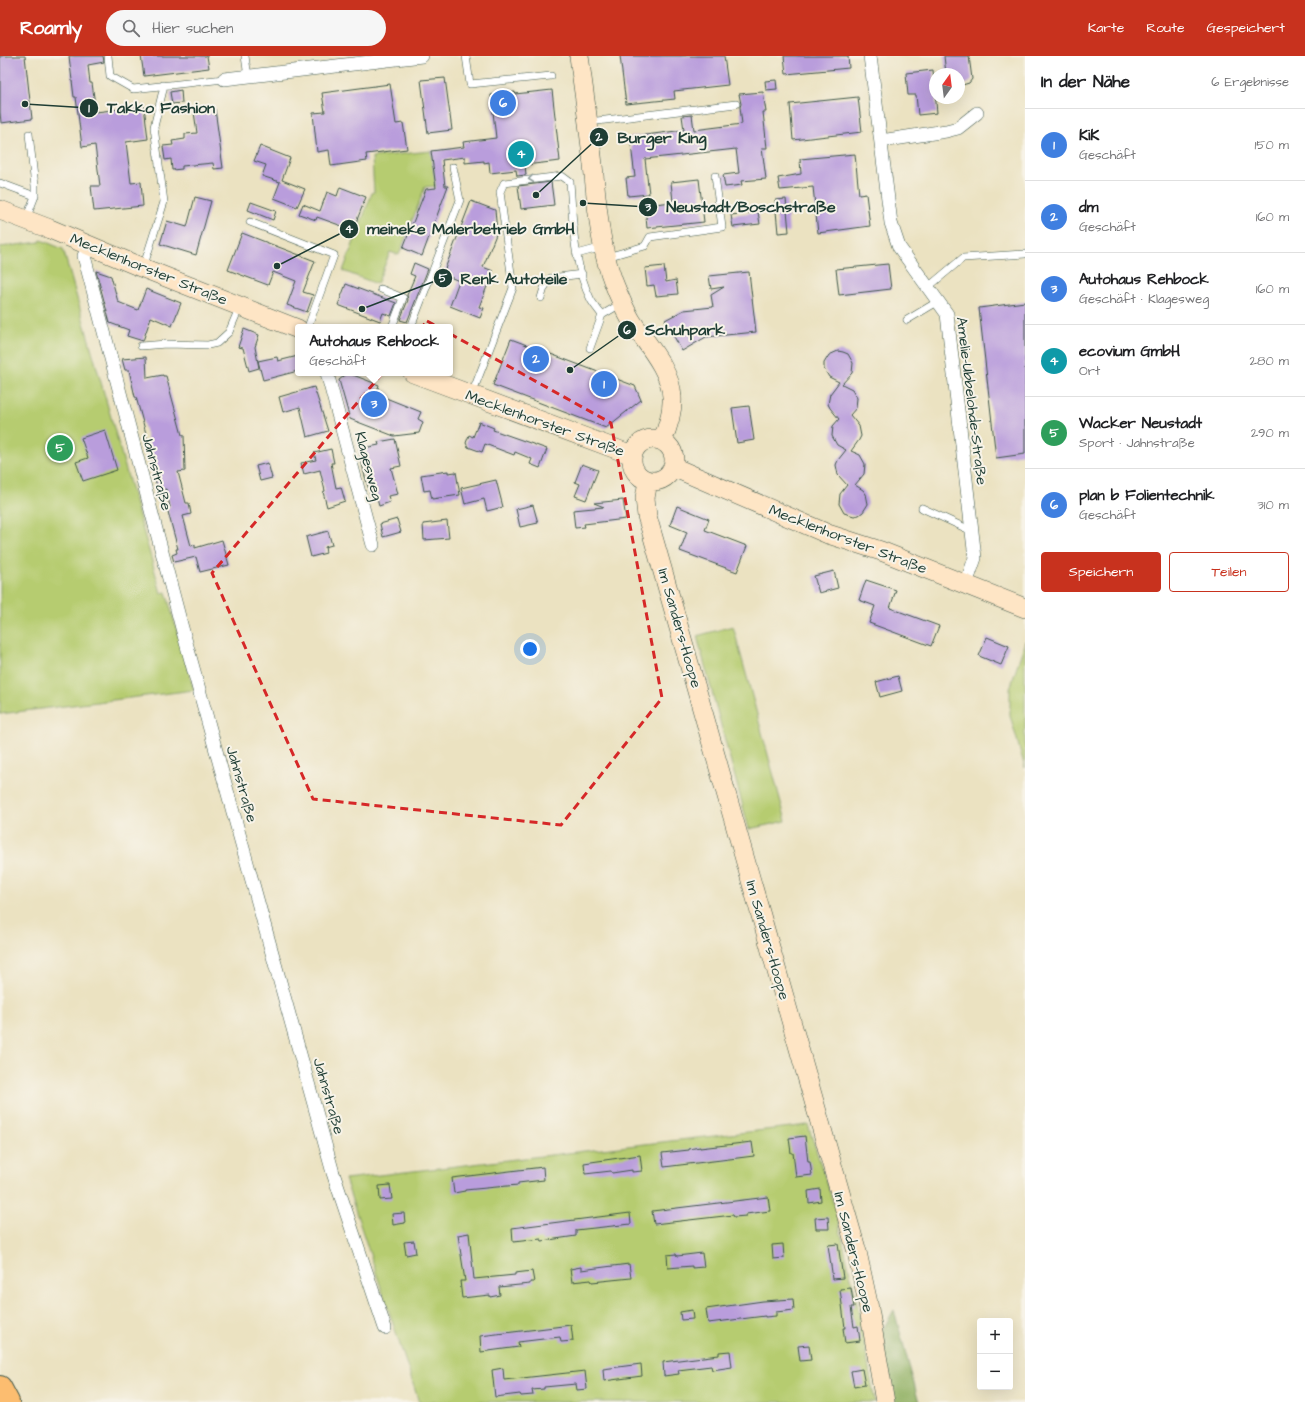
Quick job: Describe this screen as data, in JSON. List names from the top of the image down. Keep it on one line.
{"streets":{"street":["Mecklenhorster Straße","Amelie-Ubbelohde-Straße","Klagesweg","Jahnstraße","Im Sanders-Hoope"]},"crossings":[["Mecklenhorster Straße","Amelie-Ubbelohde-Straße"],["Mecklenhorster Straße","Jahnstraße"],["Mecklenhorster Straße","Im Sanders-Hoope"]],"places":["Takko Fashion","Burger King","Neustadt/Boschstraße","meineke Malerbetrieb GmbH","Renk Autoteile","Schuhpark"],"north":"top","page":{"header":"Roamly","search":"Hier suchen","nav":["Karte","Route","Gespeichert"],"heading":["In der Nähe","6 Ergebnisse"],"pins":["6","4","2","1","3","5"],"list":[{"mark":"1","name":"KiK","note":"Geschäft","value":"150 m"},{"mark":"2","name":"dm","note":"Geschäft","value":"160 m"},{"mark":"3","name":"Autohaus Rehbock","note":"Geschäft · Klagesweg","value":"160 m"},{"mark":"4","name":"ecovium GmbH","note":"Ort","value":"280 m"},{"mark":"5","name":"Wacker Neustadt","note":"Sport · Jahnstraße","value":"290 m"},{"mark":"6","name":"plan b Folientechnik","note":"Geschäft","value":"310 m"}],"popup":["Autohaus Rehbock","Geschäft"],"buttons":["Speichern","Teilen"],"map_buttons":["+","−"]}}
